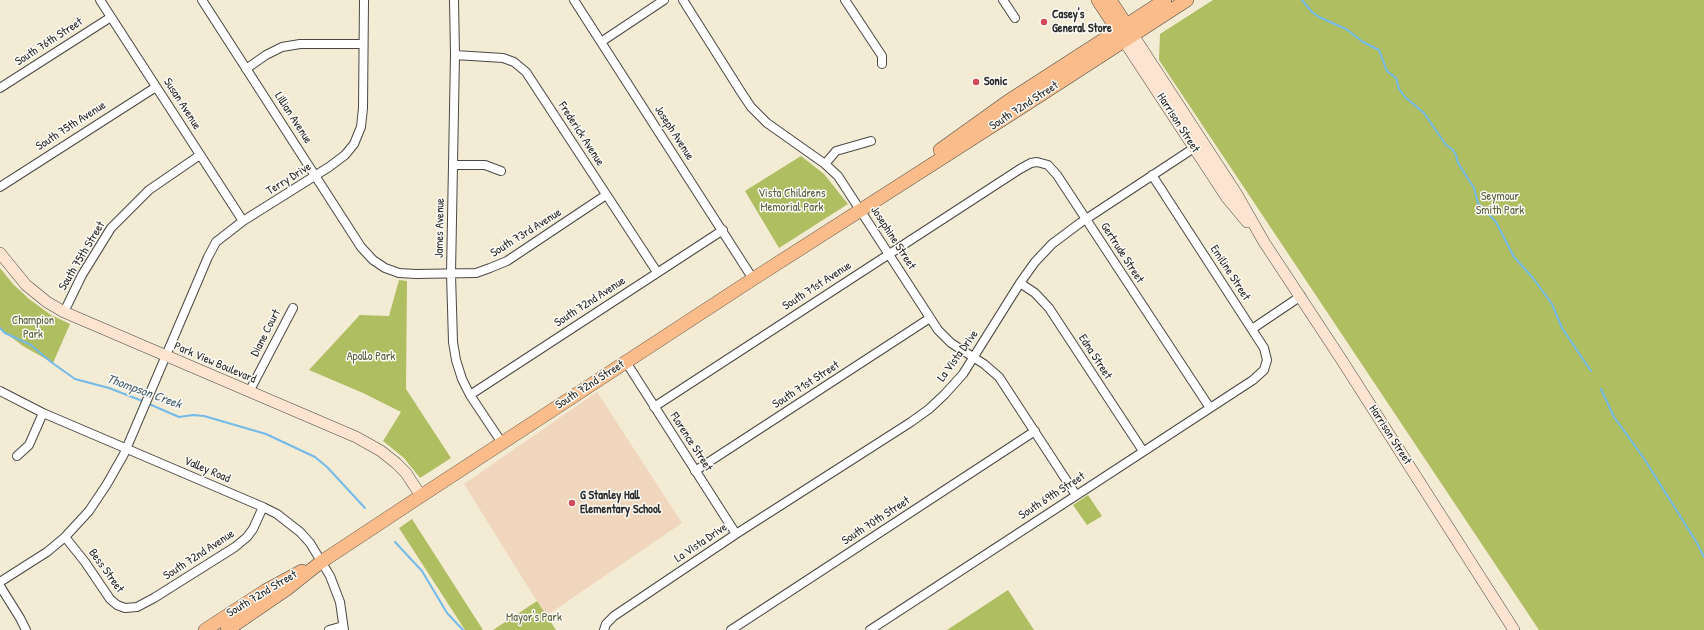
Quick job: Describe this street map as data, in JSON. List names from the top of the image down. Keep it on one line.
{"streets":{"main road":["South 72nd Street","Harrison Street","Park View Boulevard"],"street":["South 76th Street","Susan Avenue","Lillian Avenue","South 75th Avenue","Joseph Avenue","Frederick Avenue","Terry Drive","James Avenue","South 73rd Avenue","Josephine Street","Gertrude Street","South 75th Street","Emiline Street","South 71st Avenue","South 72nd Avenue","Diane Court","La Vista Drive","Edna Street","South 71st Street","Florence Street","Valley Road","South 69th Street","South 70th Street","Bess Street"]},"crossings":[["South 76th Street","Susan Avenue"],["Susan Avenue","South 75th Avenue"],["Susan Avenue","Terry Drive"],["Susan Avenue","South 75th Street"],["South 72nd Street","Harrison Street"],["South 72nd Street","Joseph Avenue"],["South 72nd Street","James Avenue"],["South 72nd Street","Josephine Street"],["South 72nd Street","Park View Boulevard"],["South 72nd Street","Florence Street"],["South 72nd Street","Valley Road"],["Lillian Avenue","Terry Drive"],["Lillian Avenue","James Avenue"],["Lillian Avenue","South 73rd Avenue"],["Harrison Street","La Vista Drive"],["Joseph Avenue","South 72nd Avenue"],["Frederick Avenue","James Avenue"],["Frederick Avenue","South 73rd Avenue"],["Frederick Avenue","South 72nd Avenue"],["Terry Drive","Park View Boulevard"],["James Avenue","South 73rd Avenue"],["James Avenue","South 72nd Avenue"],["Josephine Street","South 71st Avenue"],["Josephine Street","La Vista Drive"],["Josephine Street","South 71st Street"],["Josephine Street","South 69th Street"],["Josephine Street","South 70th Street"],["Gertrude Street","South 71st Avenue"],["Gertrude Street","La Vista Drive"],["Gertrude Street","South 69th Street"],["South 75th Street","Park View Boulevard"],["Emiline Street","La Vista Drive"],["Emiline Street","South 69th Street"],["South 71st Avenue","Florence Street"],["South 72nd Avenue","Valley Road"],["South 72nd Avenue","Bess Street"],["Diane Court","Park View Boulevard"],["La Vista Drive","Edna Street"],["La Vista Drive","Florence Street"],["Edna Street","South 69th Street"],["South 71st Street","Florence Street"]],"water":["Thompson Creek"],"parks":["Vista Childrens Memorial Park","Seymour Smith Park","Champion Park","Apollo Park","Mayor's Park"],"places":["Casey's General Store","Sonic","G Stanley Hall Elementary School"]}
